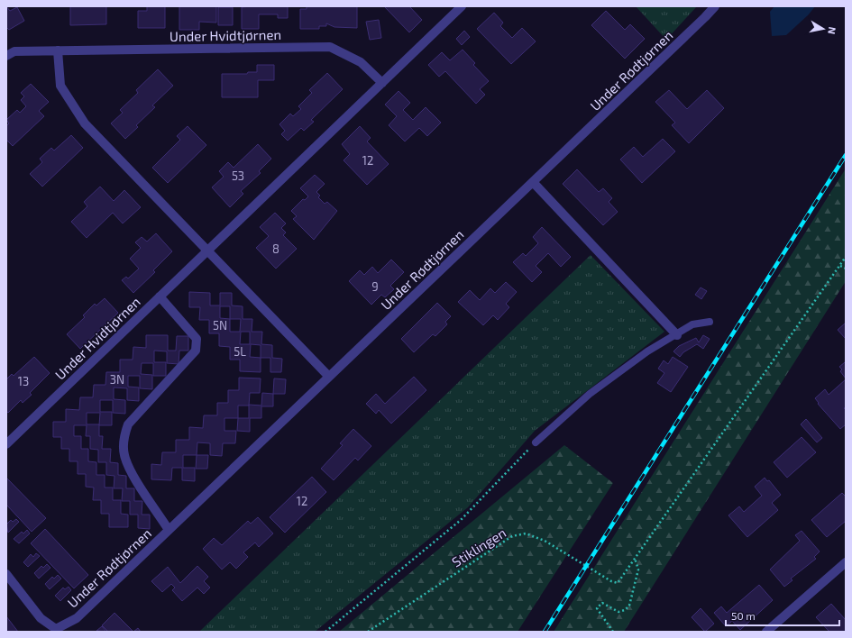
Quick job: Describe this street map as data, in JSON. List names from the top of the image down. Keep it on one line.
{"streets":{"street":["Under Hvidtjørnen","Under Rødtjørnen"],"path":["Stiklingen"]},"crossings":[["Under Hvidtjørnen","Under Rødtjørnen"]],"house_numbers":["12","53","8","9","5N","5L","3N","13","12"],"scale_bar":"50 m","north":"right"}
